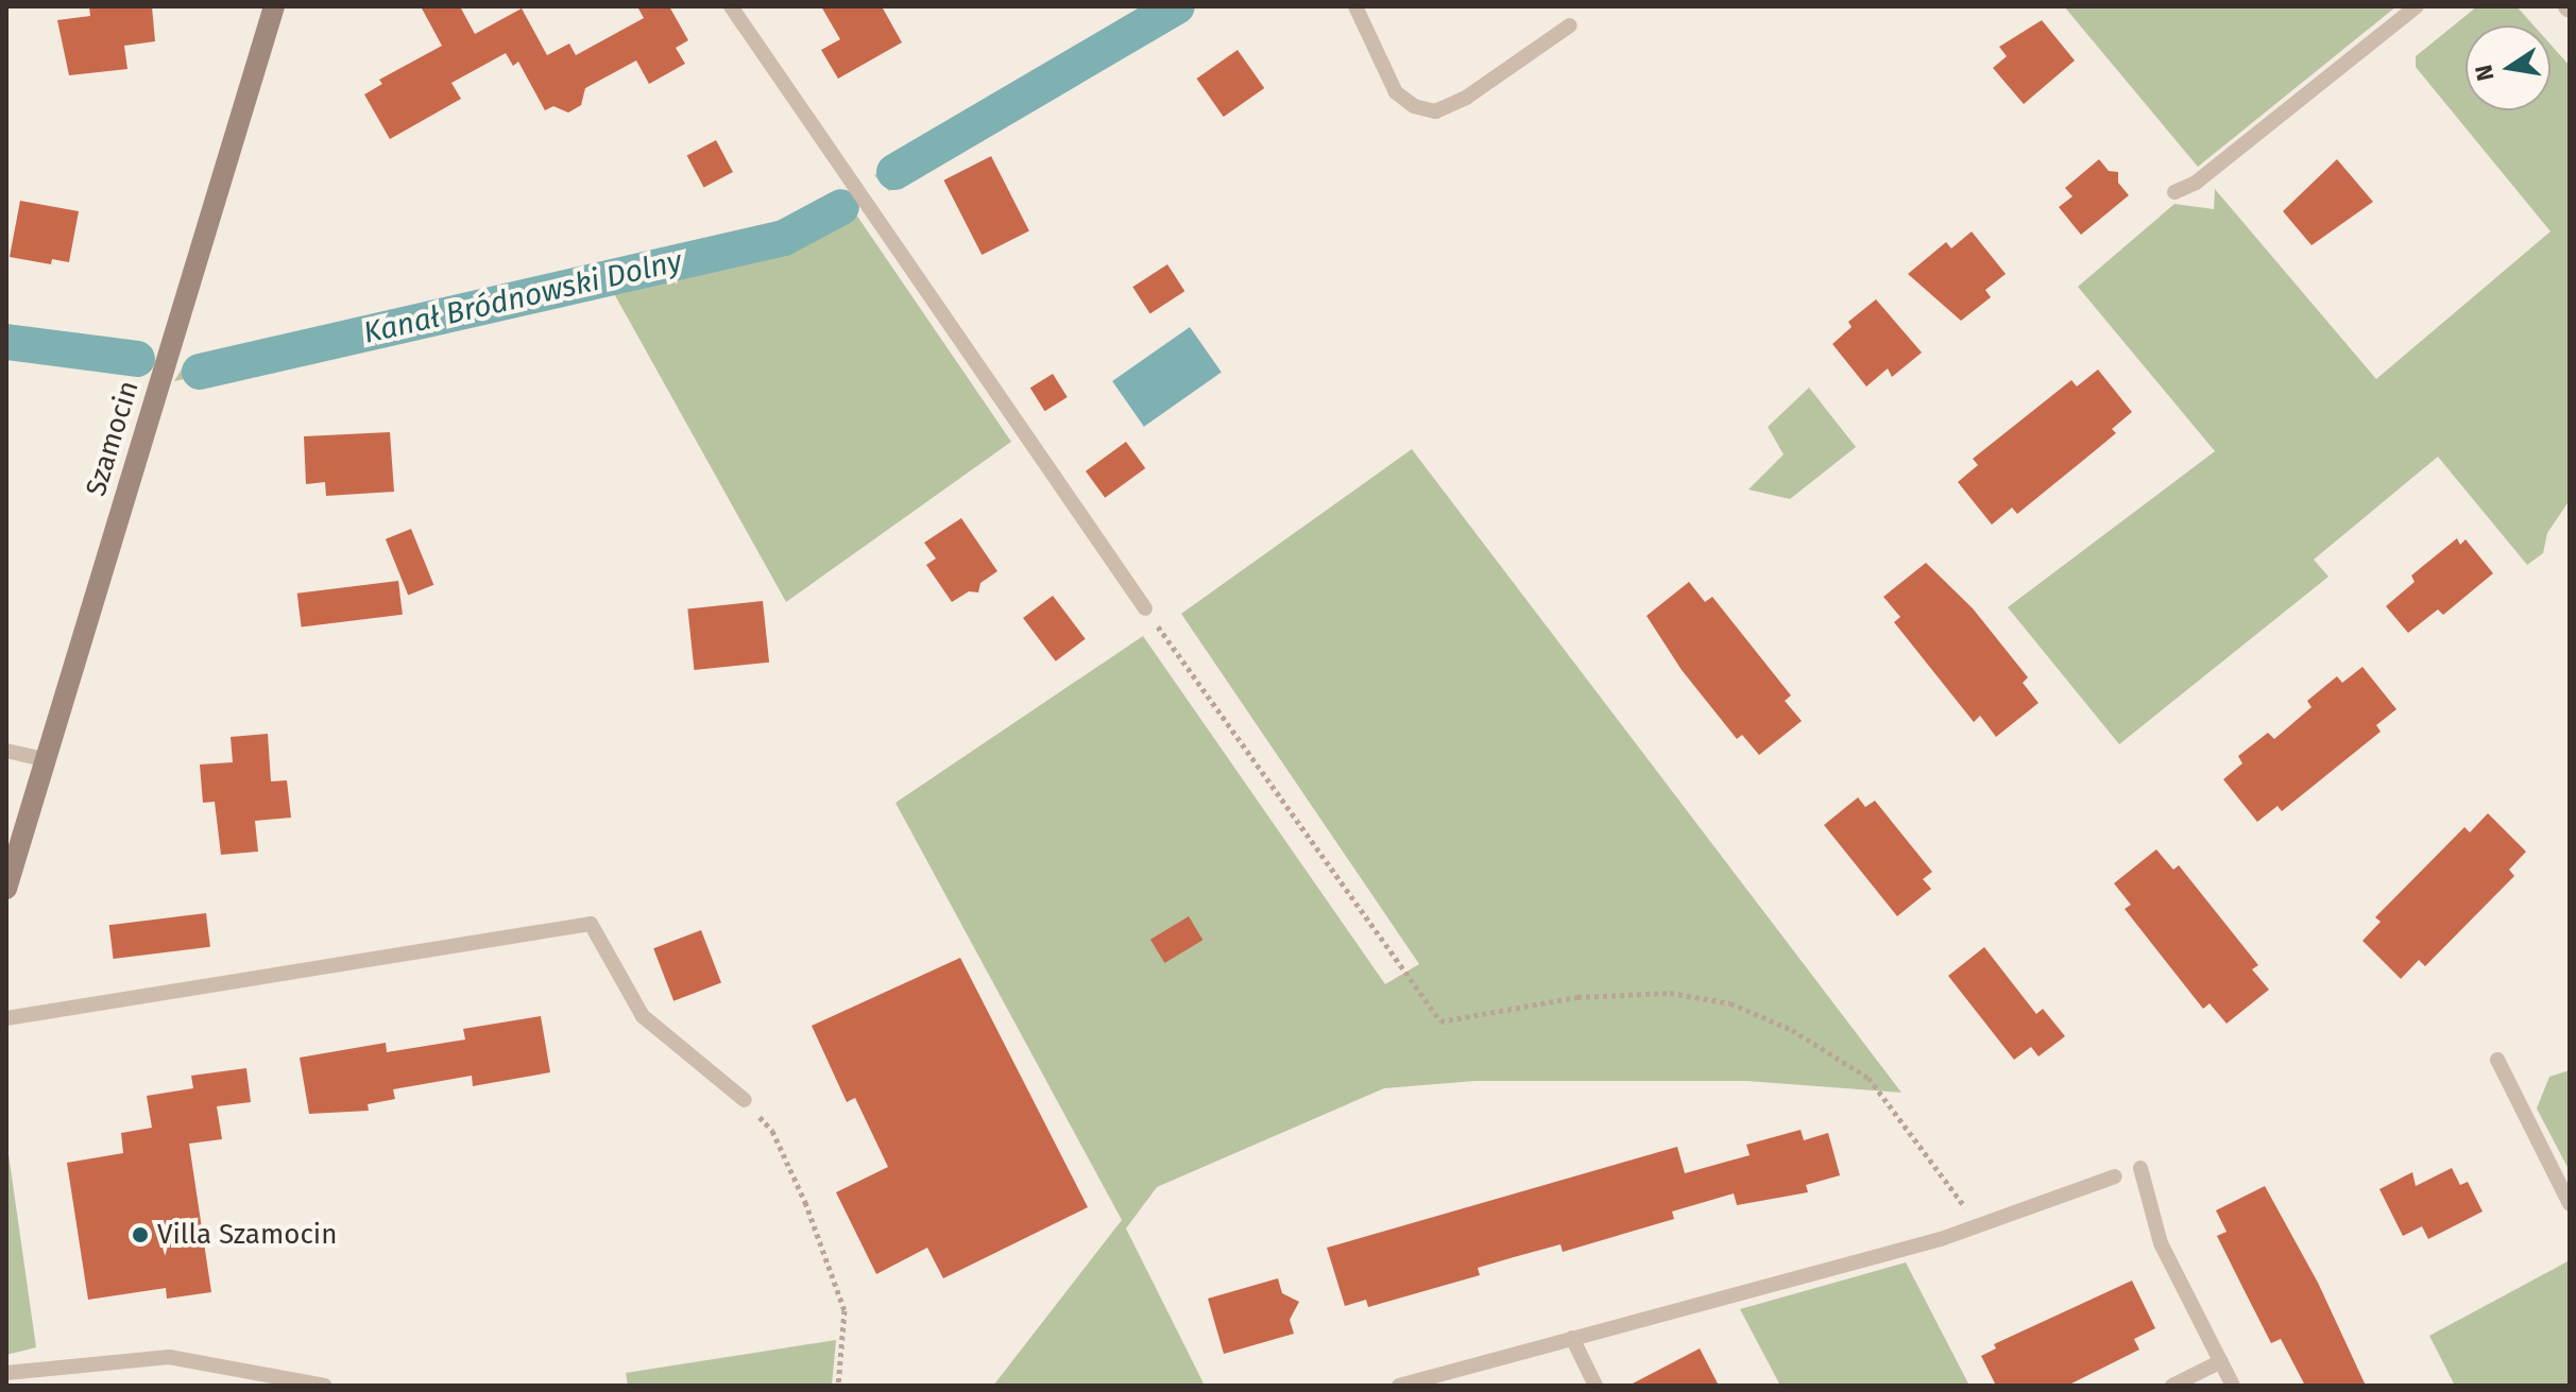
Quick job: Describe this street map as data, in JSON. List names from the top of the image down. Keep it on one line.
{"streets":{"street":["Szamocin"]},"water":["Kanał Bródnowski Dolny"],"places":["Villa Szamocin"],"north":"left"}
